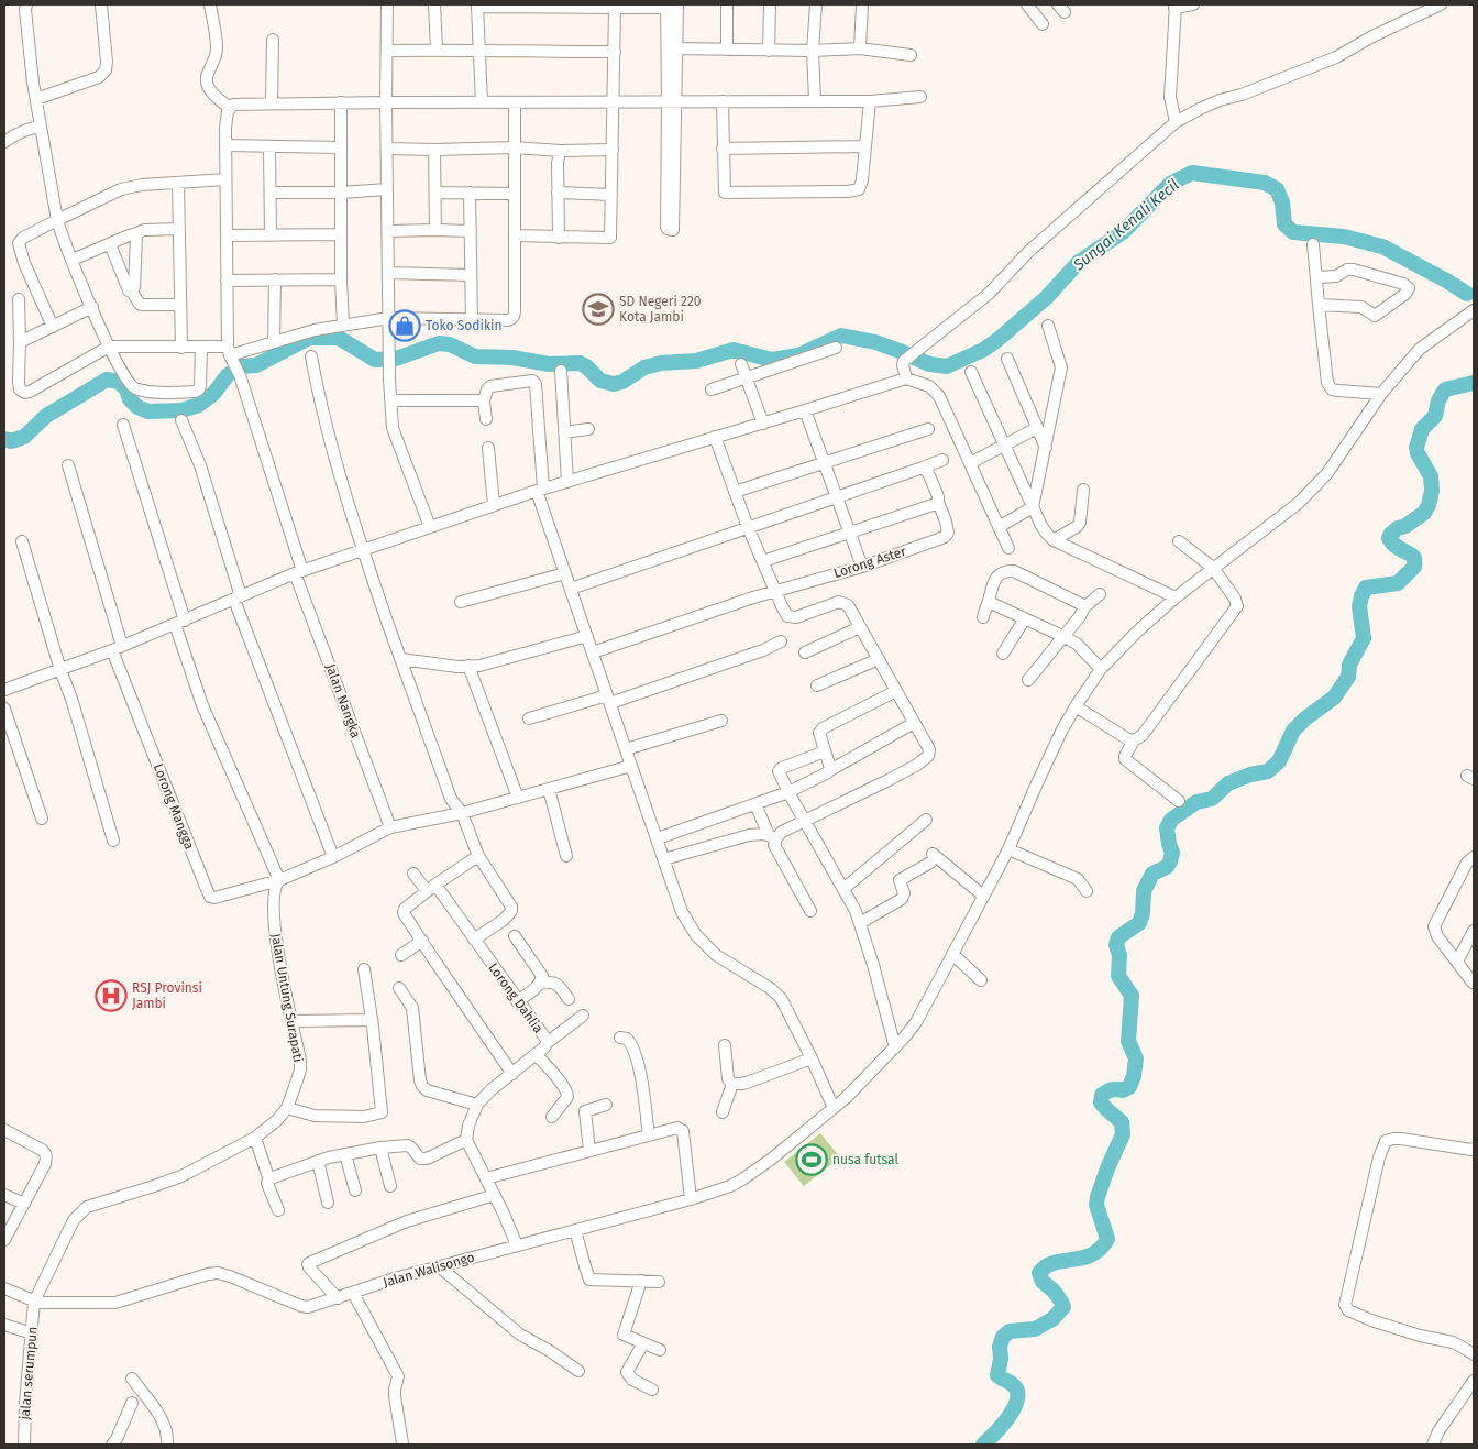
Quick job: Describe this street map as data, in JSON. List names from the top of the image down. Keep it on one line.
{"streets":{"street":["Lorong Aster","Jalan Nangka","Lorong Mangga","Jalan Untung Surapati","Lorong Dahlia","Jalan Walisongo","jalan serumpun"]},"crossings":[["Lorong Mangga","Jalan Untung Surapati"],["Jalan Untung Surapati","Jalan Walisongo"],["Jalan Untung Surapati","jalan serumpun"],["Jalan Walisongo","jalan serumpun"]],"water":["Sungai Kenali Kecil"],"places":{"school or university":["SD Negeri 220 Kota Jambi"],"shop":["Toko Sodikin"],"hospital":["RSJ Provinsi Jambi"],"sports":["nusa futsal"]}}
